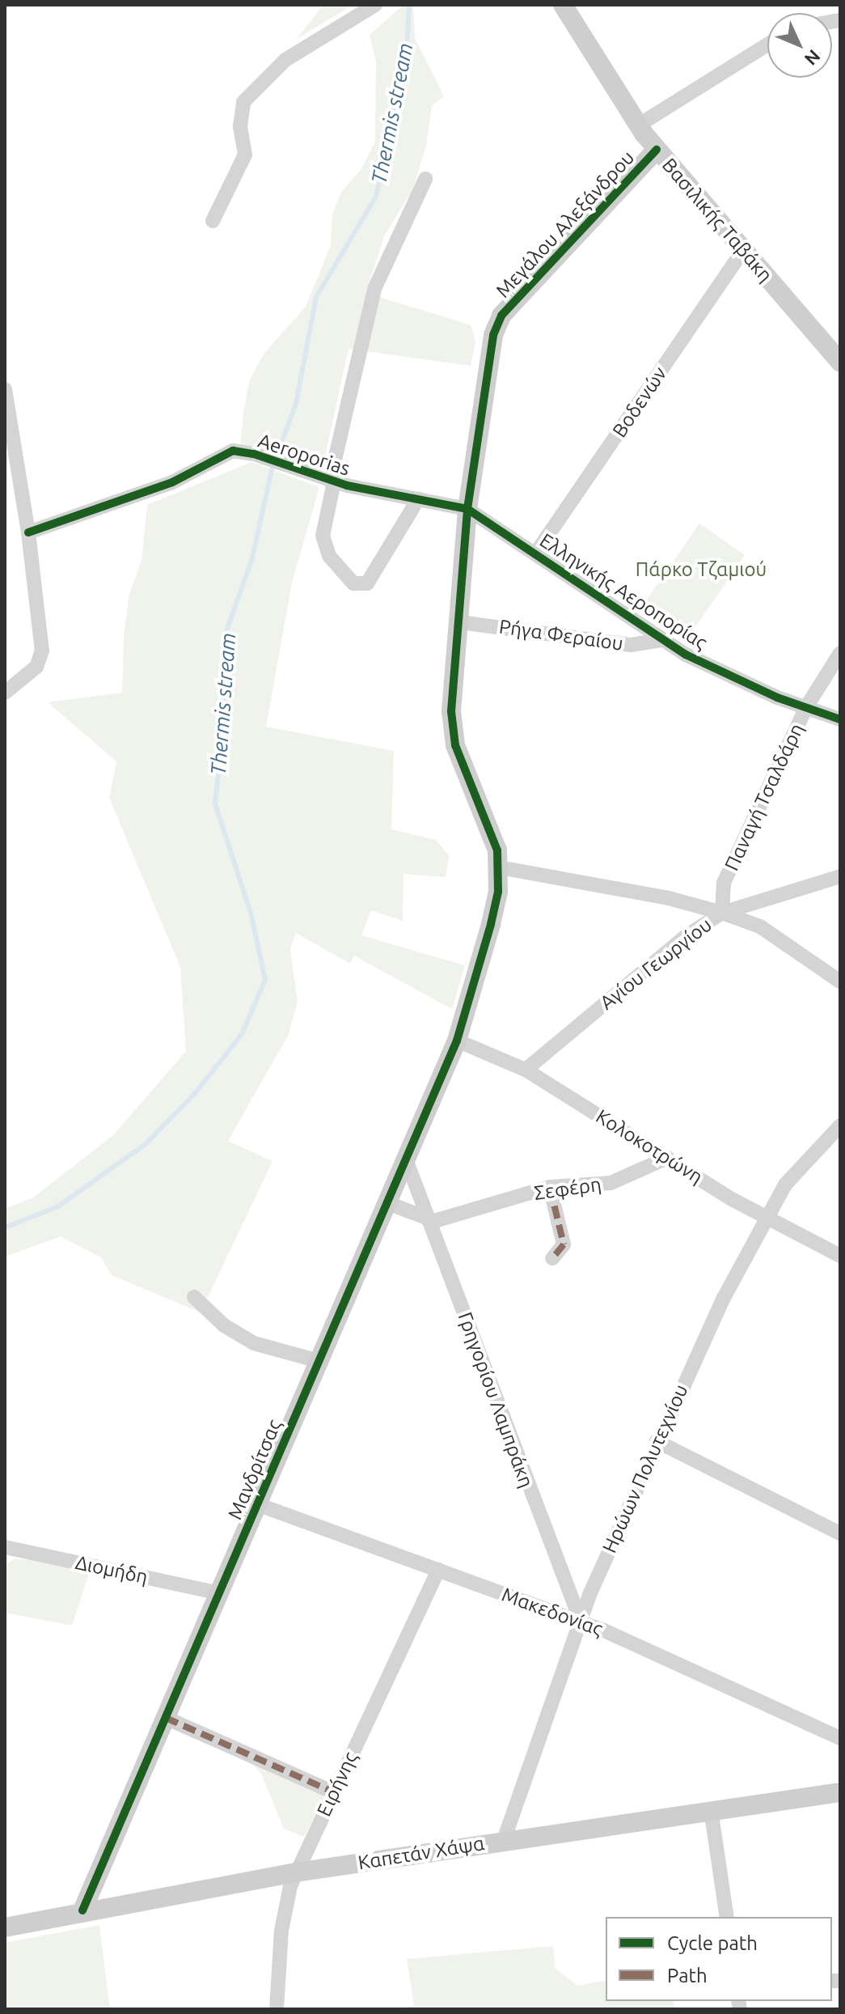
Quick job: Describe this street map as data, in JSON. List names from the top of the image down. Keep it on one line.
{"streets":{"street":["Βασιλικής Ταβάκη","Μεγάλου Αλεξάνδρου","Βοδενών","Aeroporias","Ελληνικής Αεροπορίας","Ρήγα Φεραίου","Παναγή Τσαλδάρη","Αγίου Γεωργίου","Κολοκοτρώνη","Σεφέρη","Γρηγορίου Λαμπράκη","Ηρώων Πολυτεχνίου","Μανδρίτσας","Διομήδη","Μακεδονίας","Ειρήνης","Καπετάν Χάψα"]},"crossings":[["Βασιλικής Ταβάκη","Μεγάλου Αλεξάνδρου"],["Βασιλικής Ταβάκη","Βοδενών"],["Μεγάλου Αλεξάνδρου","Aeroporias"],["Μεγάλου Αλεξάνδρου","Ελληνικής Αεροπορίας"],["Μεγάλου Αλεξάνδρου","Ρήγα Φεραίου"],["Μεγάλου Αλεξάνδρου","Κολοκοτρώνη"],["Μεγάλου Αλεξάνδρου","Μανδρίτσας"],["Βοδενών","Ελληνικής Αεροπορίας"],["Aeroporias","Ελληνικής Αεροπορίας"],["Ελληνικής Αεροπορίας","Ρήγα Φεραίου"],["Ελληνικής Αεροπορίας","Παναγή Τσαλδάρη"],["Παναγή Τσαλδάρη","Αγίου Γεωργίου"],["Αγίου Γεωργίου","Κολοκοτρώνη"],["Κολοκοτρώνη","Σεφέρη"],["Κολοκοτρώνη","Ηρώων Πολυτεχνίου"],["Κολοκοτρώνη","Μανδρίτσας"],["Σεφέρη","Γρηγορίου Λαμπράκη"],["Γρηγορίου Λαμπράκη","Ηρώων Πολυτεχνίου"],["Γρηγορίου Λαμπράκη","Μανδρίτσας"],["Γρηγορίου Λαμπράκη","Μακεδονίας"],["Ηρώων Πολυτεχνίου","Μακεδονίας"],["Ηρώων Πολυτεχνίου","Καπετάν Χάψα"],["Μανδρίτσας","Διομήδη"],["Μανδρίτσας","Μακεδονίας"],["Μανδρίτσας","Καπετάν Χάψα"],["Μακεδονίας","Ειρήνης"],["Ειρήνης","Καπετάν Χάψα"]],"water":["Thermis stream"],"parks":["Πάρκο Τζαμιού"],"legend":["Cycle path","Path"],"north":"bottom right"}
